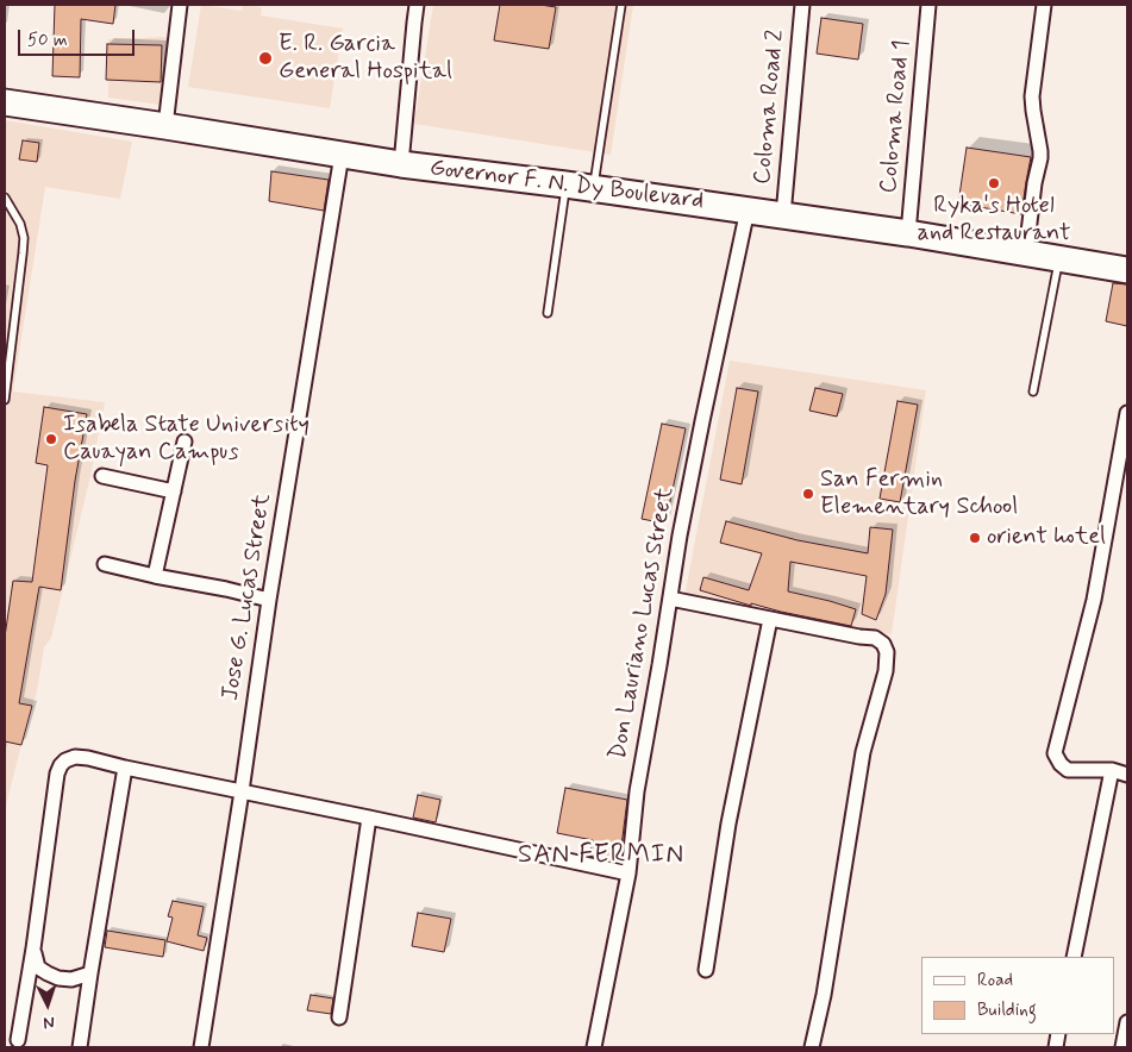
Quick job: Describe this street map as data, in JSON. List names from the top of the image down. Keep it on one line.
{"streets":{"highway":["Governor F. N. Dy Boulevard"],"street":["Coloma Road 2","Coloma Road 1","Jose G. Lucas Street","Don Lauriano Lucas Street"]},"crossings":[["Coloma Road 2","Governor F. N. Dy Boulevard"],["Coloma Road 1","Governor F. N. Dy Boulevard"],["Governor F. N. Dy Boulevard","Jose G. Lucas Street"],["Governor F. N. Dy Boulevard","Don Lauriano Lucas Street"]],"districts":["SAN FERMIN"],"places":["E. R. Garcia General Hospital","Ryka's Hotel and Restaurant","Isabela State University Cauayan Campus","San Fermin Elementary School","orient hotel"],"legend":["Road","Building"],"scale_bar":"50 m","north":"bottom"}
